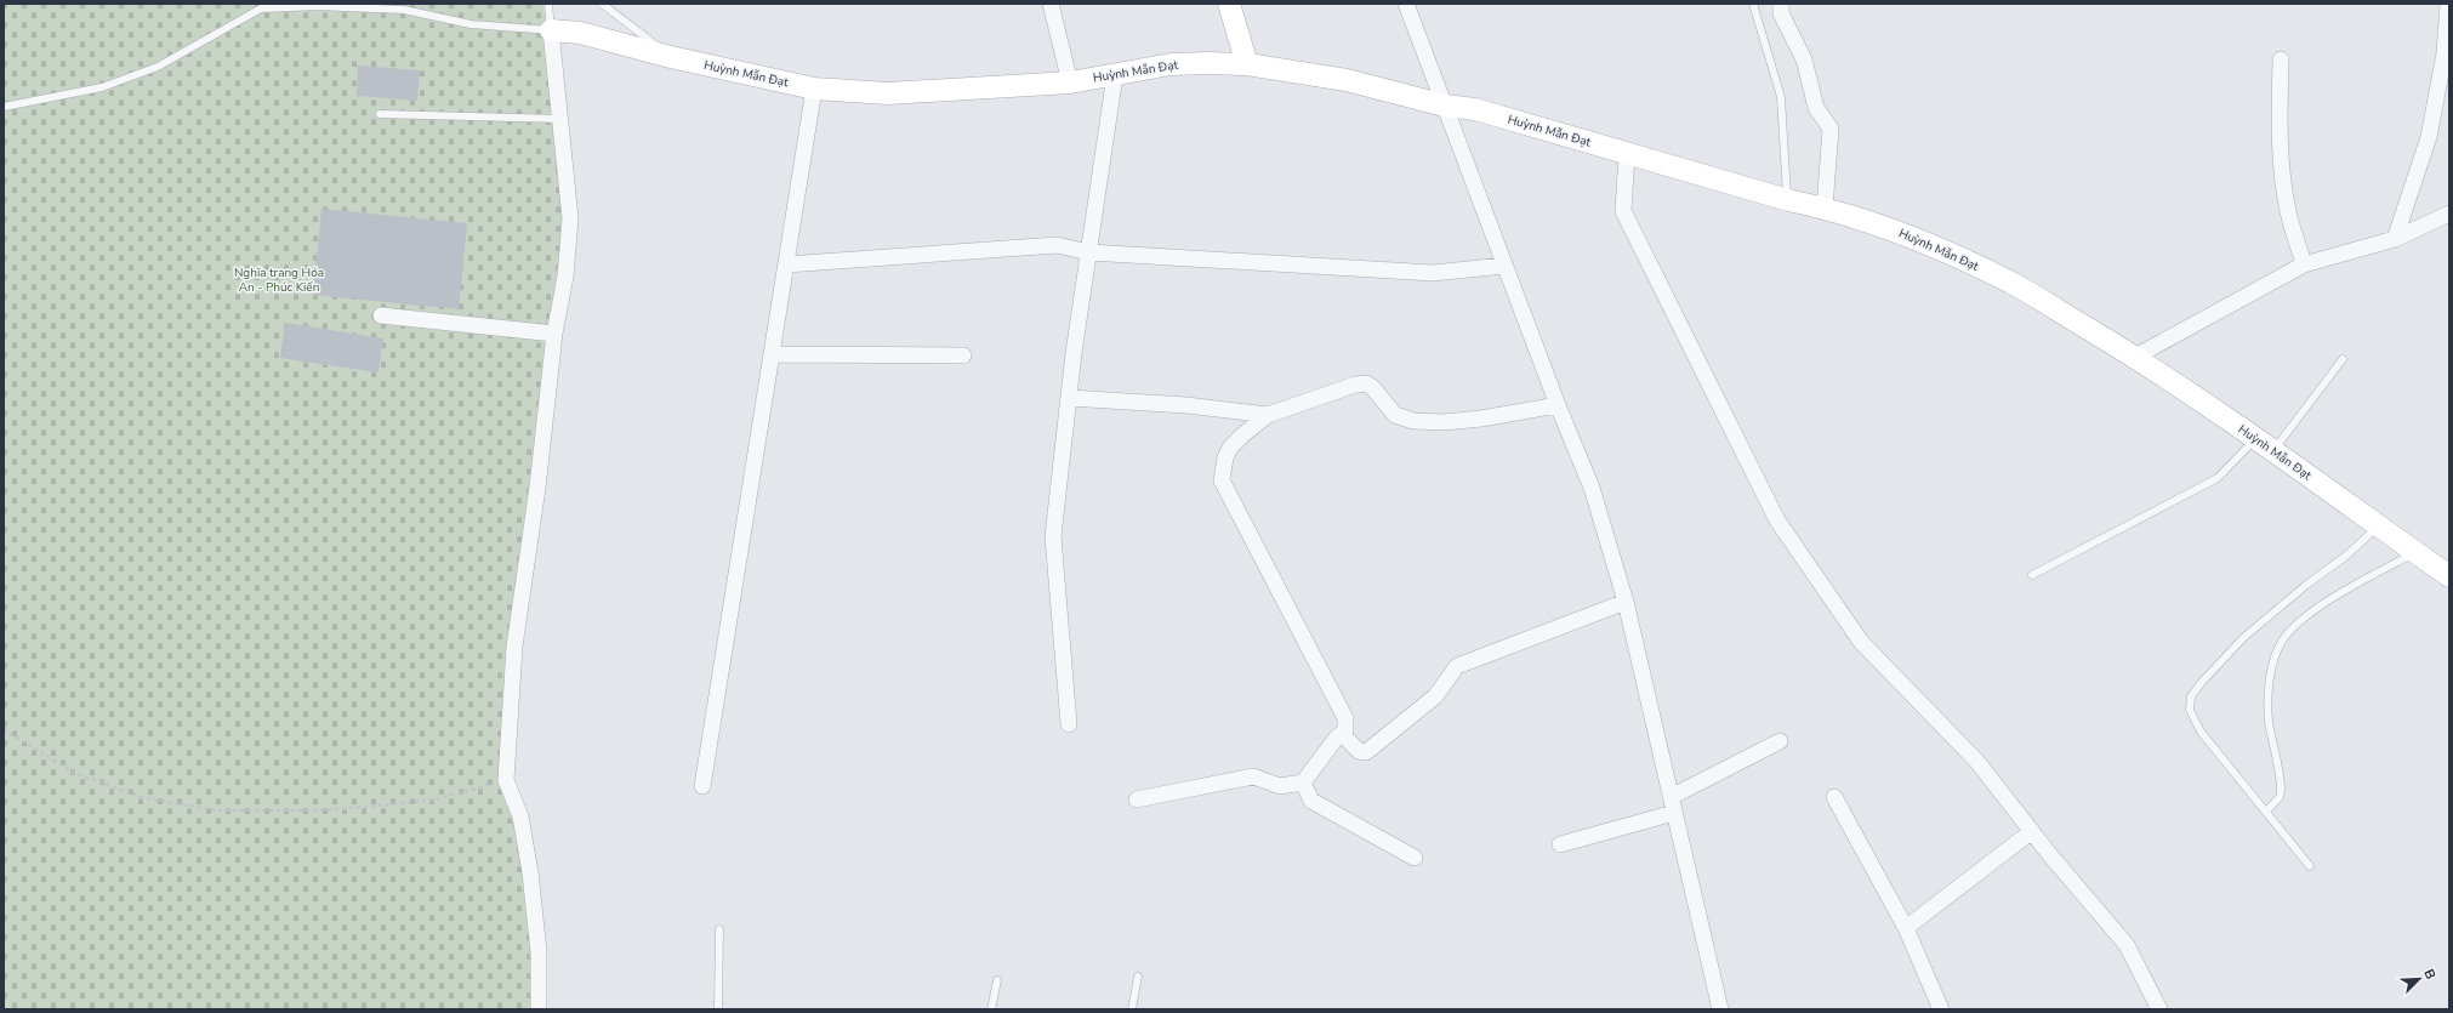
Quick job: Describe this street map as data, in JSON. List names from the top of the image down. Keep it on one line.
{"streets":{"main road":["Huỳnh Mẫn Đạt"]},"parks":["Nghĩa trang Hóa An - Phúc Kiến"],"north":"top right"}
